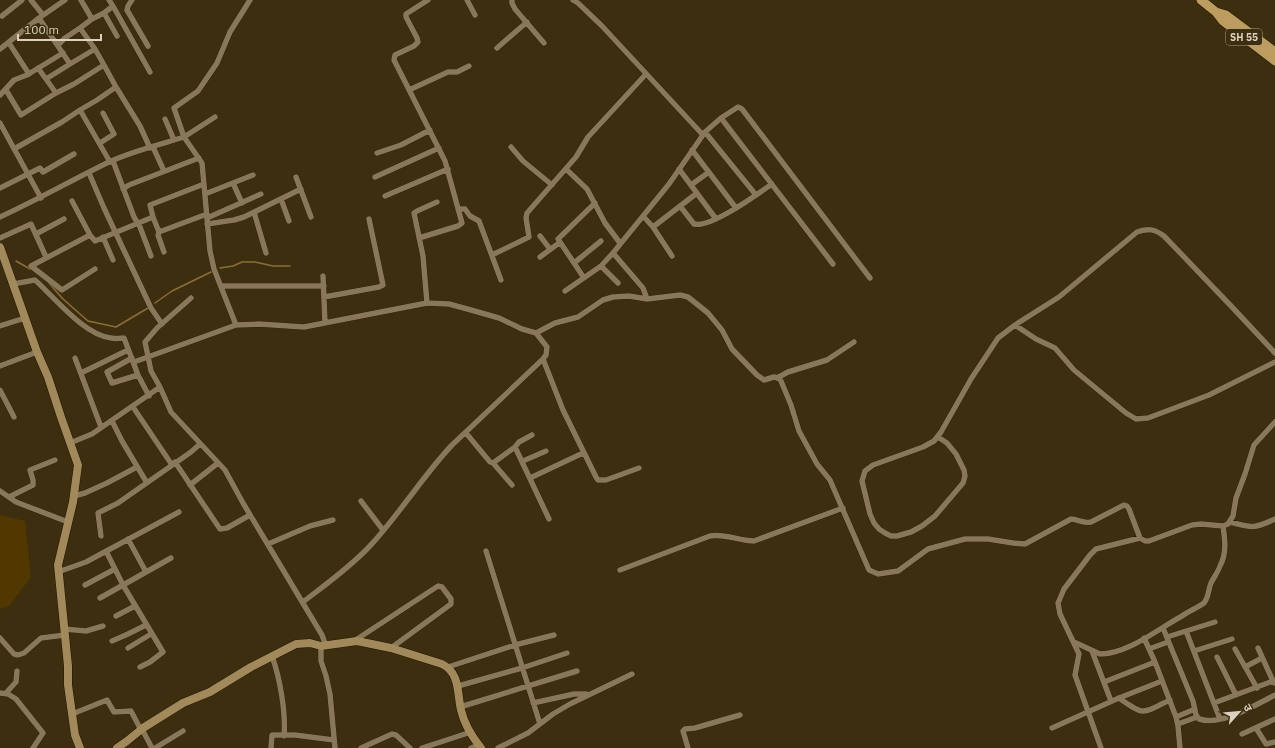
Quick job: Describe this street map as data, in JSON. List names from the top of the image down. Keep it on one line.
{"streets":{"main road":["SH 55"]},"scale_bar":"100 m","north":"top right"}
